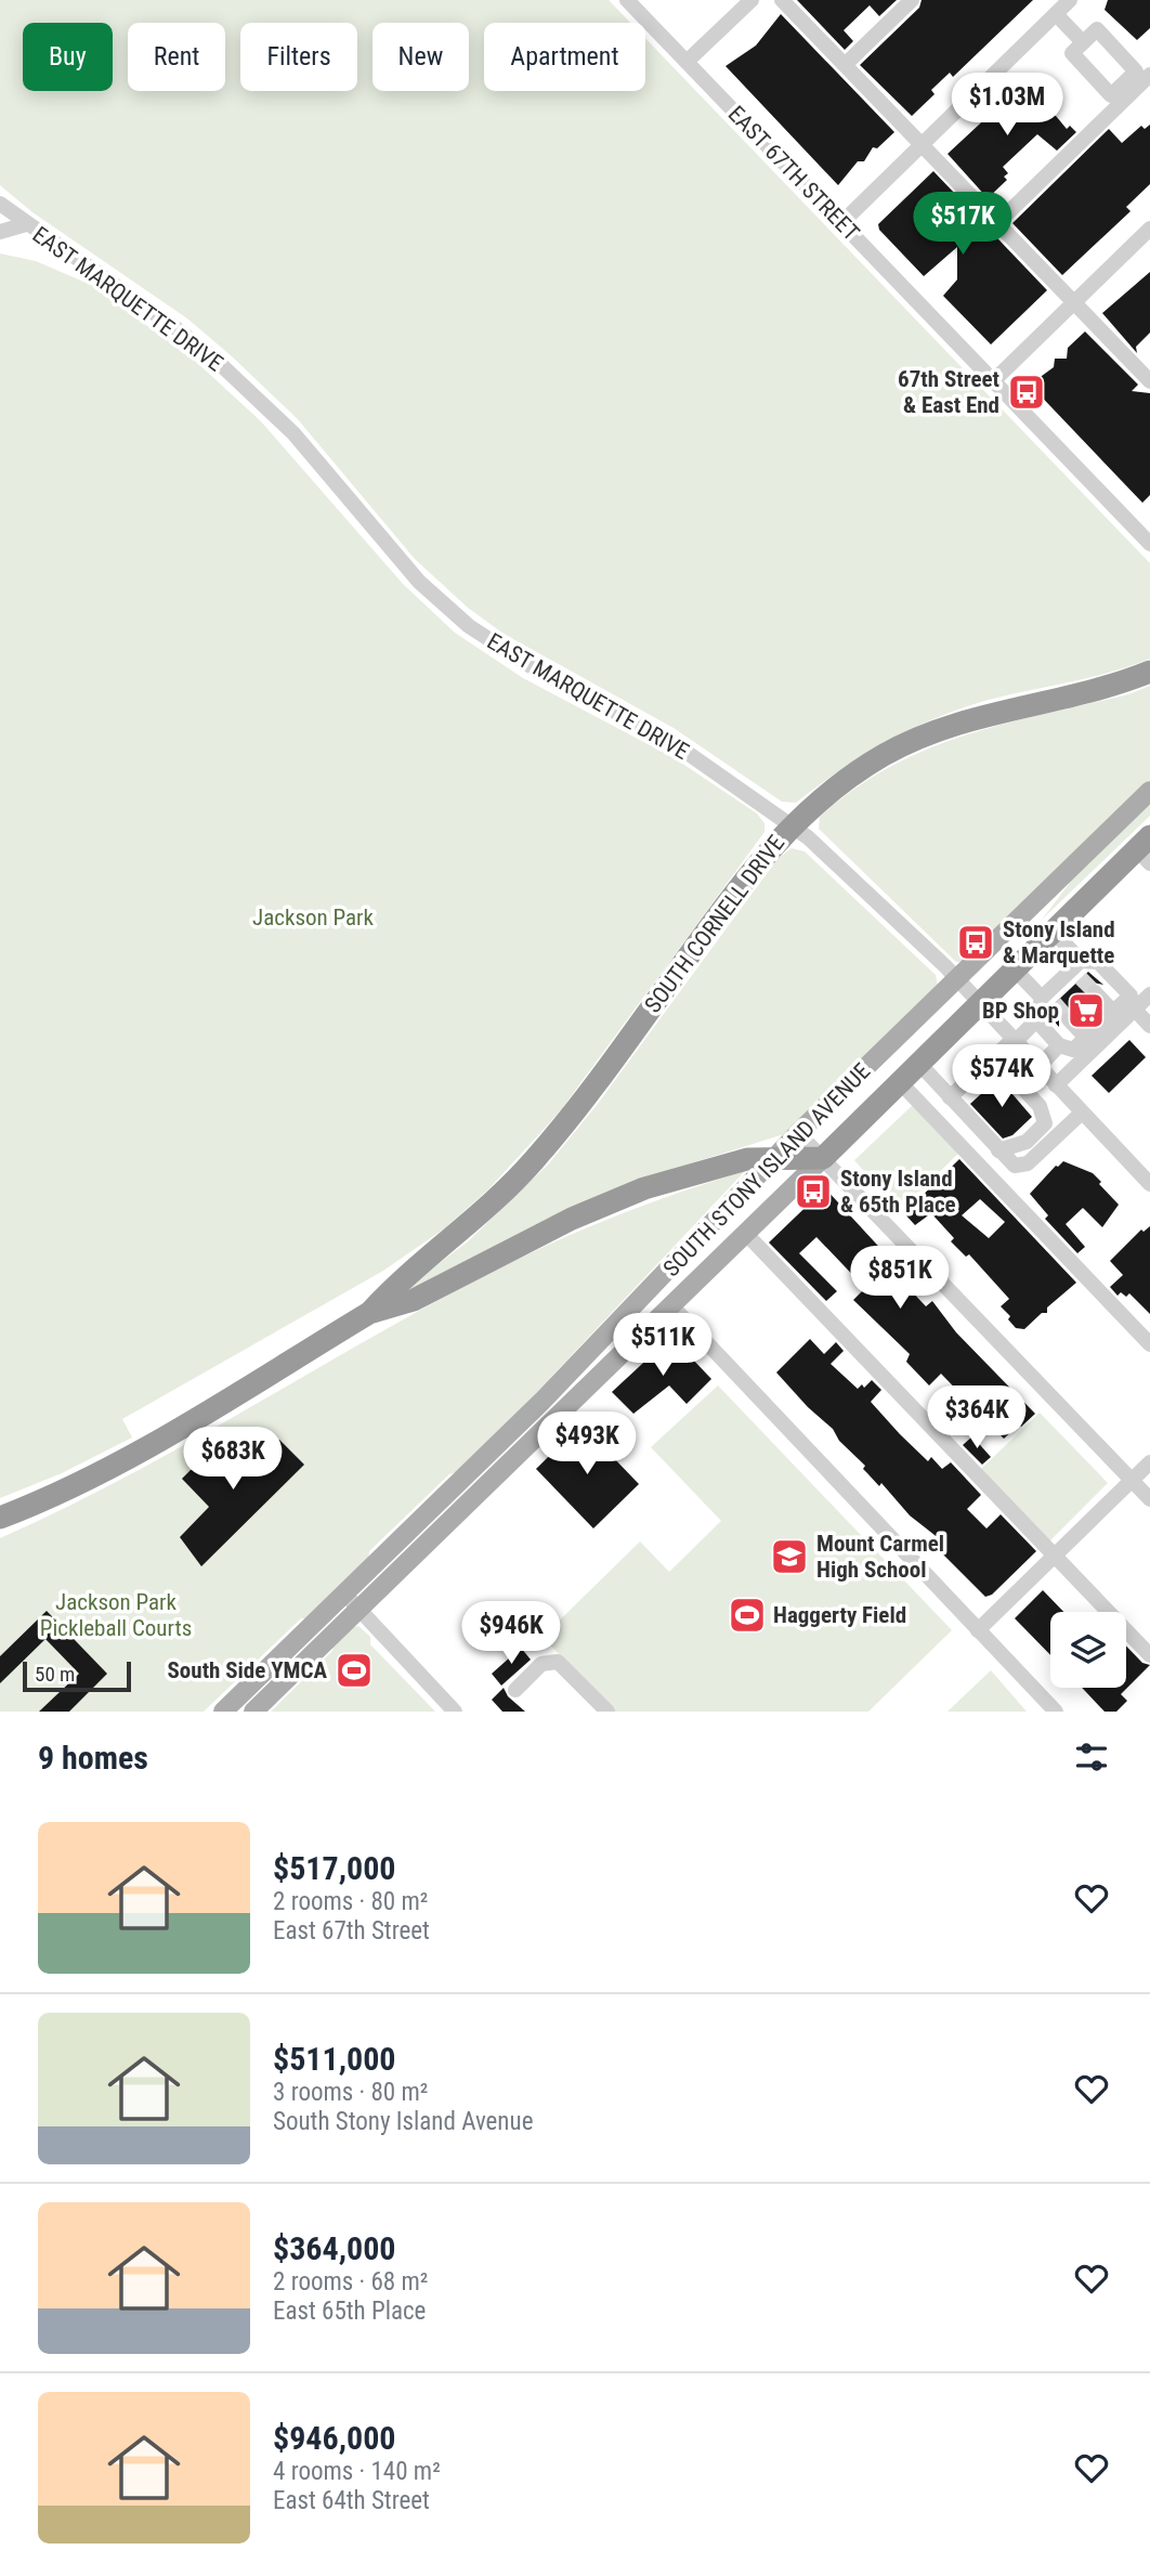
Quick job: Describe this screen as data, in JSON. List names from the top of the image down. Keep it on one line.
{"streets":{"highway":["SOUTH CORNELL DRIVE","SOUTH STONY ISLAND AVENUE"],"street":["EAST 67TH STREET","EAST MARQUETTE DRIVE"]},"crossings":[["EAST MARQUETTE DRIVE","SOUTH CORNELL DRIVE"],["EAST MARQUETTE DRIVE","SOUTH STONY ISLAND AVENUE"],["SOUTH CORNELL DRIVE","SOUTH STONY ISLAND AVENUE"]],"parks":["Jackson Park","Jackson Park Pickleball Courts"],"places":{"bus stop":["67th Street & East End","Stony Island & Marquette","Stony Island & 65th Place"],"supermarket":["BP Shop"],"school or university":["Mount Carmel High School"],"sports":["Haggerty Field","South Side YMCA"]},"scale_bar":"50 m","page":{"chip":["Buy","Rent","Filters","New","Apartment"],"price":["$1.03M","$517K","$574K","$851K","$511K","$364K","$493K","$683K","$946K"],"scale":"50 m","heading":"9 homes","list":[{"name":"$517,000","note":"2 rooms · 80 m² · East 67th Street"},{"name":"$511,000","note":"3 rooms · 80 m² · South Stony Island Avenue"},{"name":"$364,000","note":"2 rooms · 68 m² · East 65th Place"},{"name":"$946,000","note":"4 rooms · 140 m² · East 64th Street"}]}}
